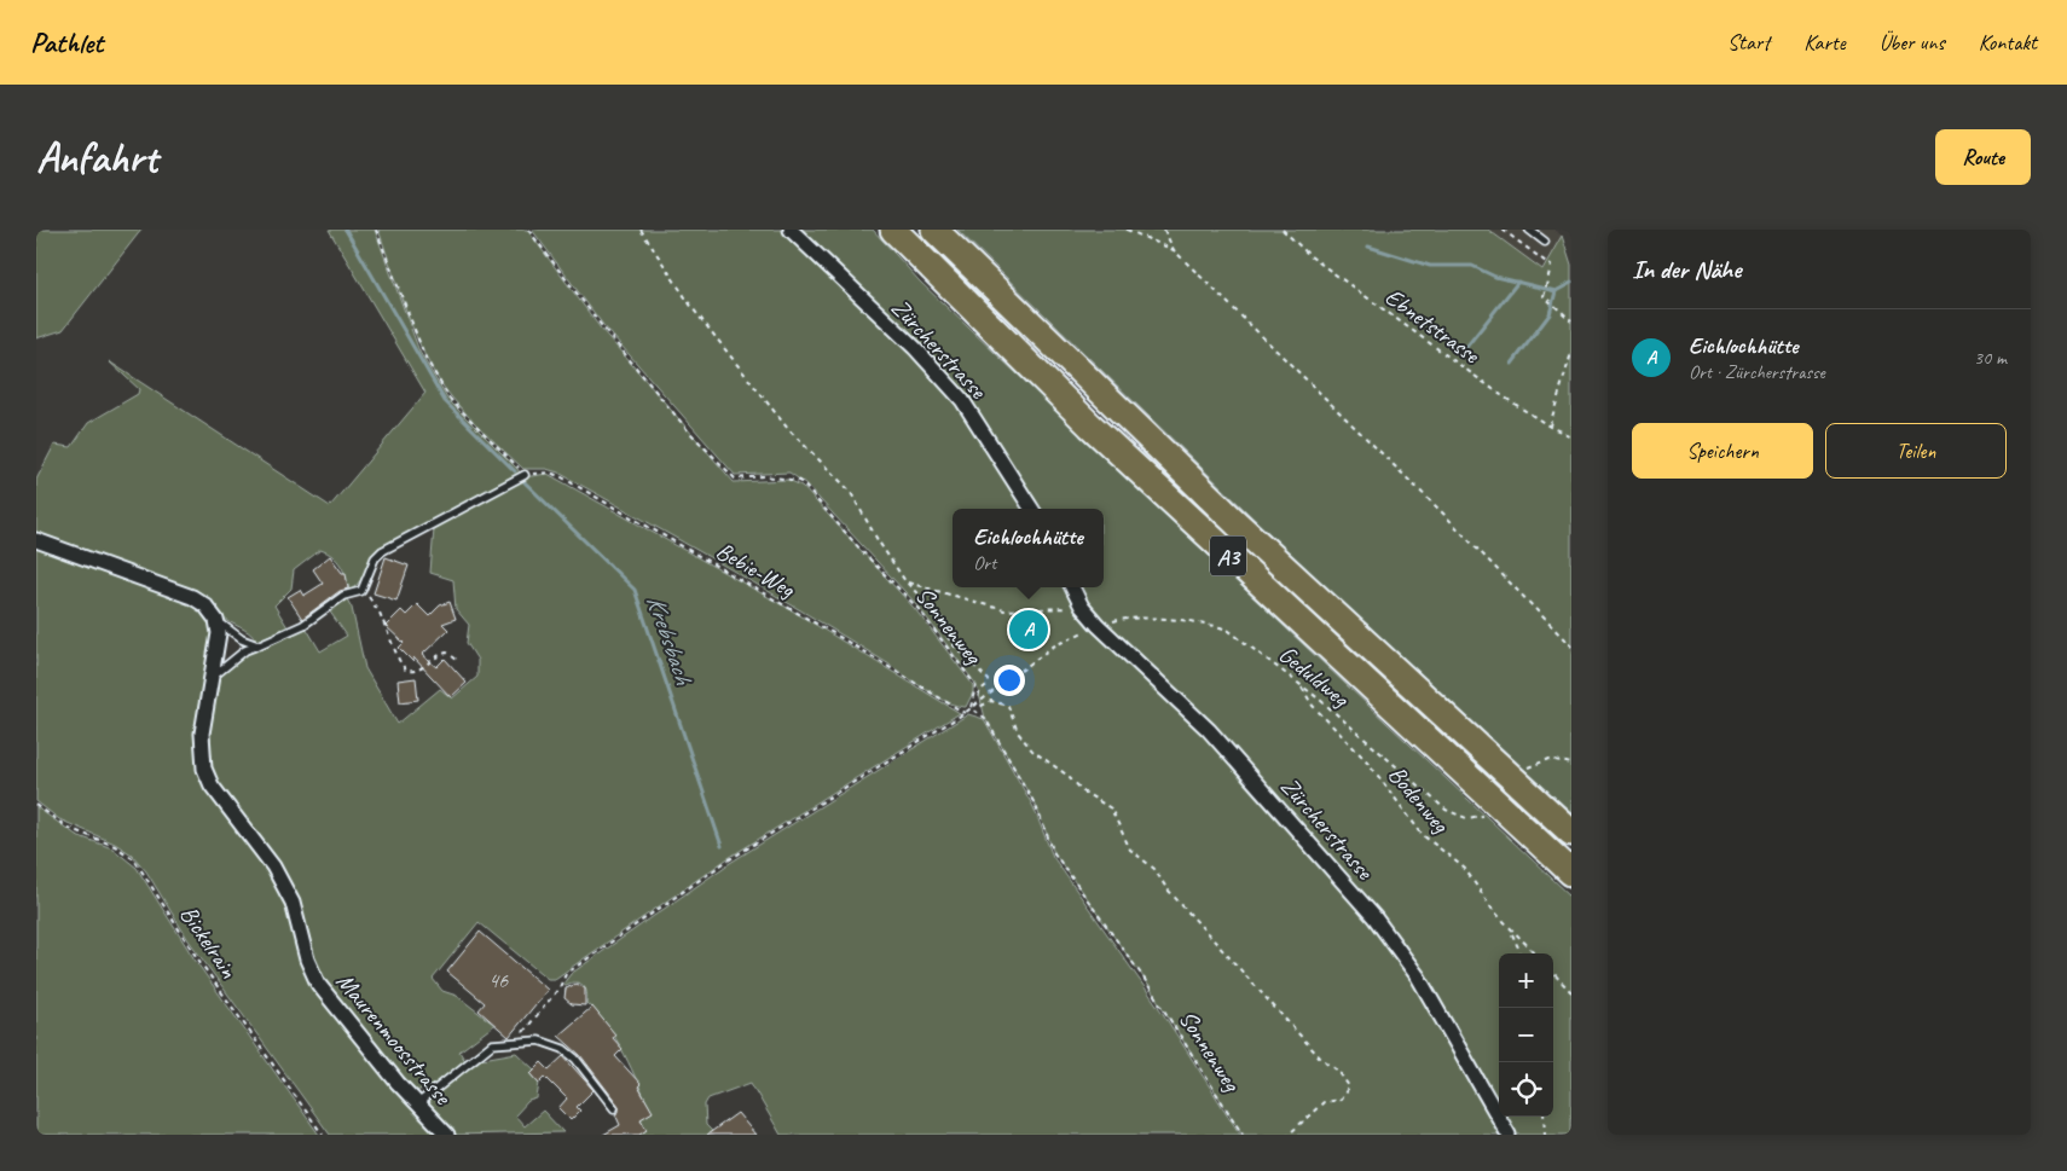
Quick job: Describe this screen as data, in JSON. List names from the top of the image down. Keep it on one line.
{"streets":{"highway":["A3"],"street":["Zürcherstrasse","Maurenmoosstrasse"],"path":["Ebnetstrasse","Bebie-Weg","Sonnenweg","Geduldweg","Bodenweg","Bickelrain"]},"crossings":[["Zürcherstrasse","Geduldweg"],["Bebie-Weg","Geduldweg"],["Sonnenweg","Geduldweg"],["Geduldweg","Bodenweg"]],"water":["Krebsbach"],"house_numbers":["46"],"page":{"header":"Pathlet","nav":["Start","Karte","Über uns","Kontakt"],"buttons":["Route",["Speichern","Teilen"]],"title":"Anfahrt","heading":"In der Nähe","list":[{"mark":"A","name":"Eichlochhütte","note":"Ort · Zürcherstrasse","value":"30 m"}],"popup":["Eichlochhütte","Ort"],"pins":"A","map_buttons":["+","−"]}}
